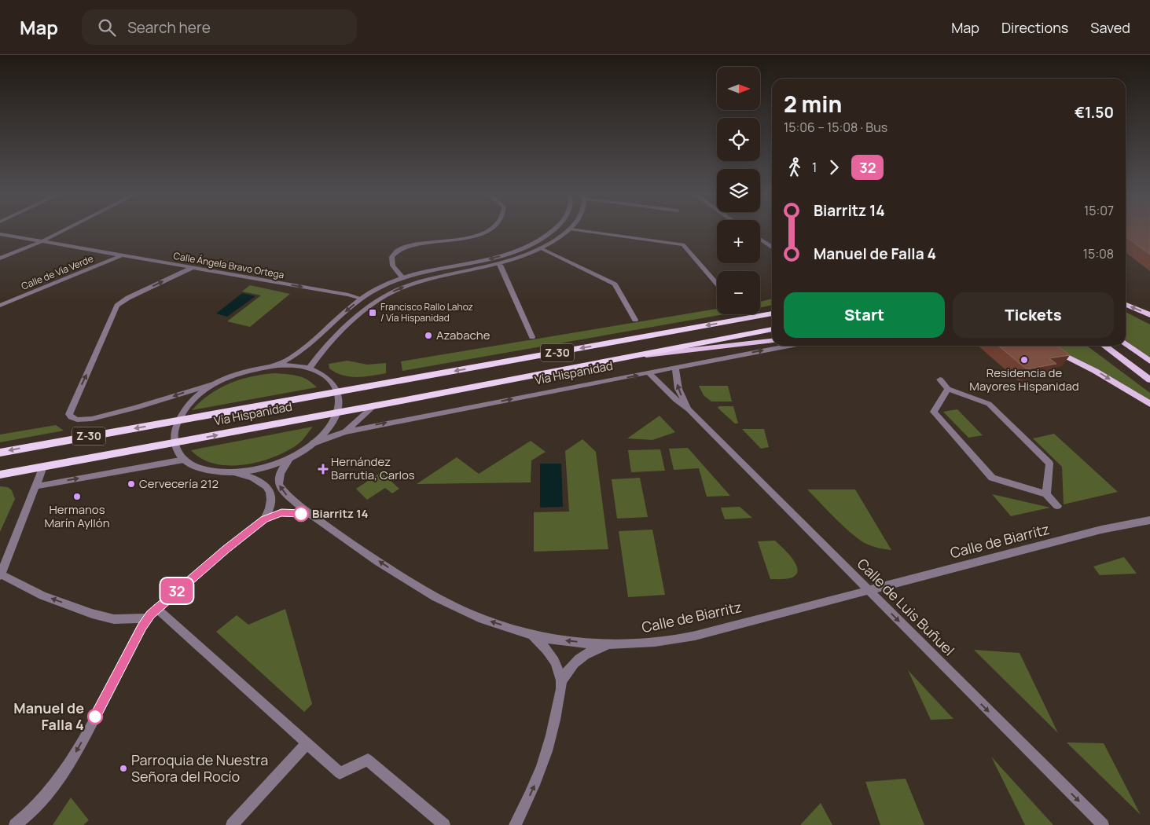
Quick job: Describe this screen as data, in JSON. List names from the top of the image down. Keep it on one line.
{"streets":{"highway":["Z-30","Vía Hispanidad"],"street":["Calle Ángela Bravo Ortega","Calle de Vía Verde","Calle de Biarritz","Calle de Luis Buñuel"]},"crossings":[["Calle Ángela Bravo Ortega","Calle de Vía Verde"],["Vía Hispanidad","Calle de Biarritz"],["Vía Hispanidad","Calle de Luis Buñuel"],["Calle de Biarritz","Calle de Luis Buñuel"]],"one_way":["Calle Ángela Bravo Ortega","Calle de Biarritz"],"places":{"transit":["Francisco Rallo Lahoz / Vía Hispanidad"],"other":["Azabache","Residencia de Mayores Hispanidad","Cervecería 212","Hermanos Marín Ayllón","Biarritz 14","Manuel de Falla 4","Parroquia de Nuestra Señora del Rocío"],"health":["Hernández Barrutia, Carlos"]},"lines":["bus line 32"],"north":"right","page":{"header":"Map","search":"Search here","nav":["Map","Directions","Saved"],"on_map":"32","map_buttons":["+","−"],"heading":["2 min","15:06 – 15:08 · Bus","€1.50"],"legs":["1","32"],"list":[{"name":"Biarritz 14","value":"15:07"},{"name":"Manuel de Falla 4","value":"15:08"}],"buttons":["Start","Tickets"]}}
